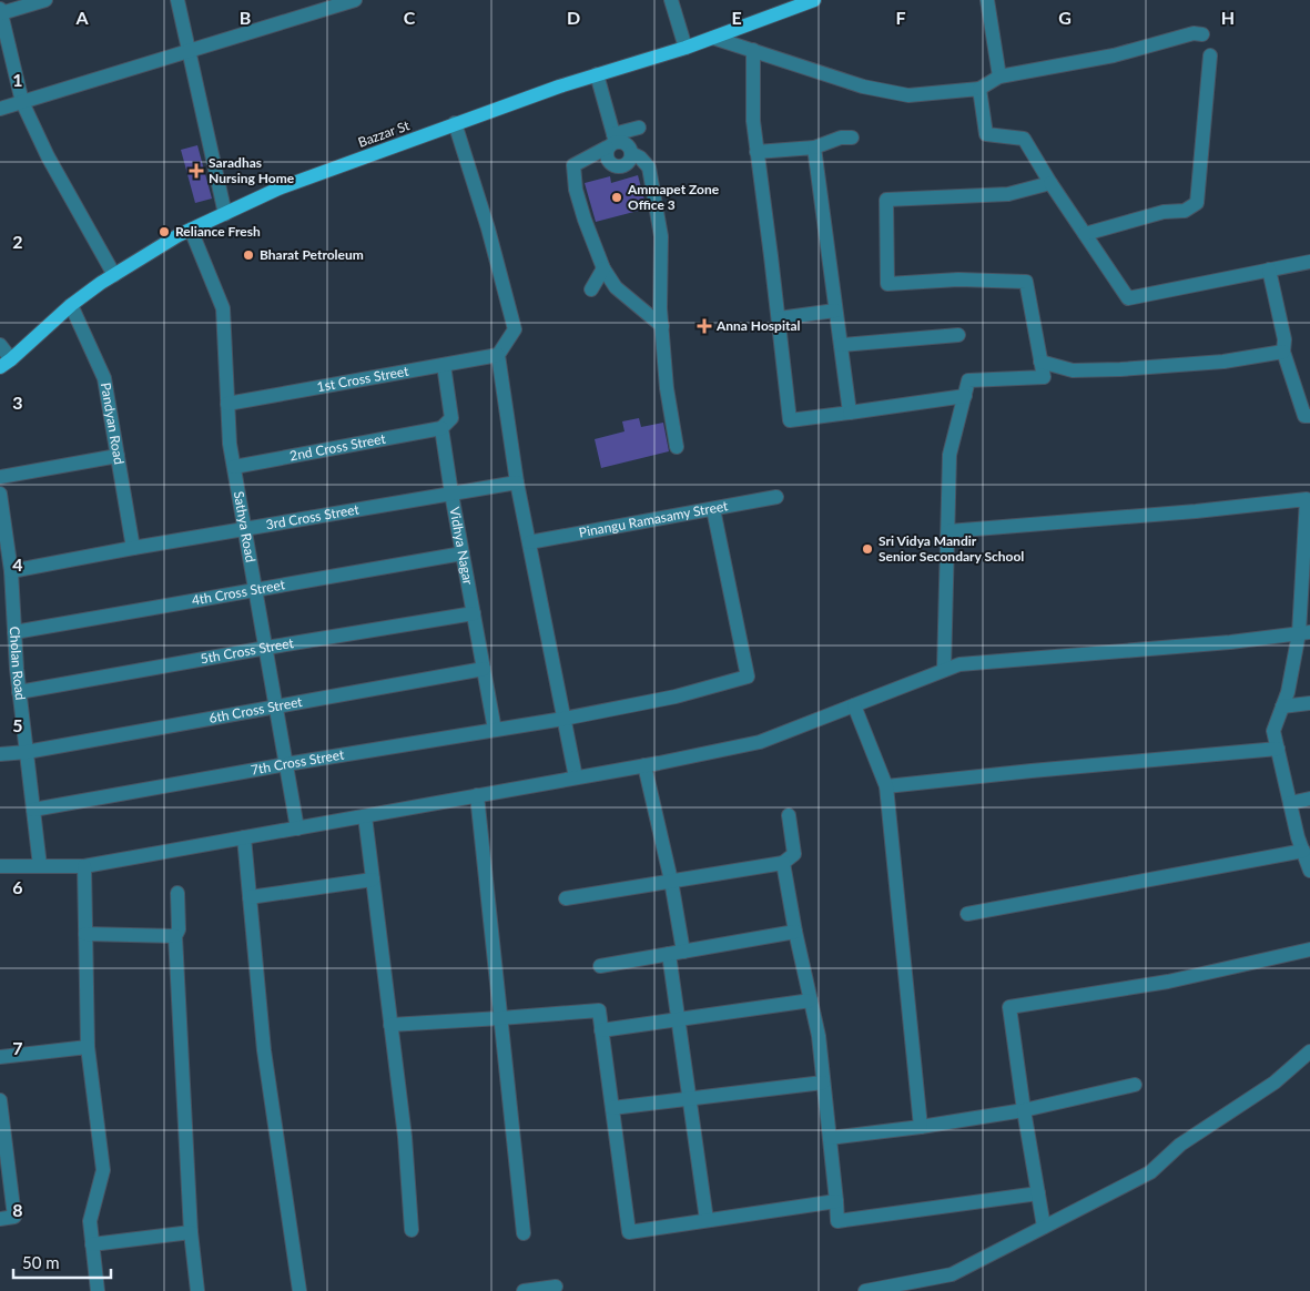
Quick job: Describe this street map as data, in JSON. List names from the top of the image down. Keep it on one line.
{"streets":{"main road":["Bazzar St"],"street":["1st Cross Street","Pandyan Road","2nd Cross Street","3rd Cross Street","Pinangu Ramasamy Street","Sathya Road","Vidhya Nagar","4th Cross Street","5th Cross Street","Cholan Road","6th Cross Street","7th Cross Street"]},"crossings":[["Bazzar St","Pandyan Road"],["Bazzar St","Sathya Road"],["1st Cross Street","Sathya Road"],["1st Cross Street","Vidhya Nagar"],["Pandyan Road","3rd Cross Street"],["2nd Cross Street","Sathya Road"],["2nd Cross Street","Vidhya Nagar"],["3rd Cross Street","Sathya Road"],["3rd Cross Street","Vidhya Nagar"],["3rd Cross Street","Cholan Road"],["Pinangu Ramasamy Street","7th Cross Street"],["Sathya Road","4th Cross Street"],["Sathya Road","5th Cross Street"],["Sathya Road","6th Cross Street"],["Sathya Road","7th Cross Street"],["Vidhya Nagar","4th Cross Street"],["Vidhya Nagar","5th Cross Street"],["Vidhya Nagar","6th Cross Street"],["Vidhya Nagar","7th Cross Street"],["4th Cross Street","Cholan Road"],["5th Cross Street","Cholan Road"],["Cholan Road","6th Cross Street"],["Cholan Road","7th Cross Street"]],"places":{"health":["Saradhas Nursing Home","Anna Hospital"],"other":["Ammapet Zone Office 3","Reliance Fresh","Bharat Petroleum","Sri Vidya Mandir Senior Secondary School"]},"scale_bar":"50 m","grid":{"columns":["A","B","C","D","E","F","G","H"],"rows":["1","2","3","4","5","6","7","8"]}}
